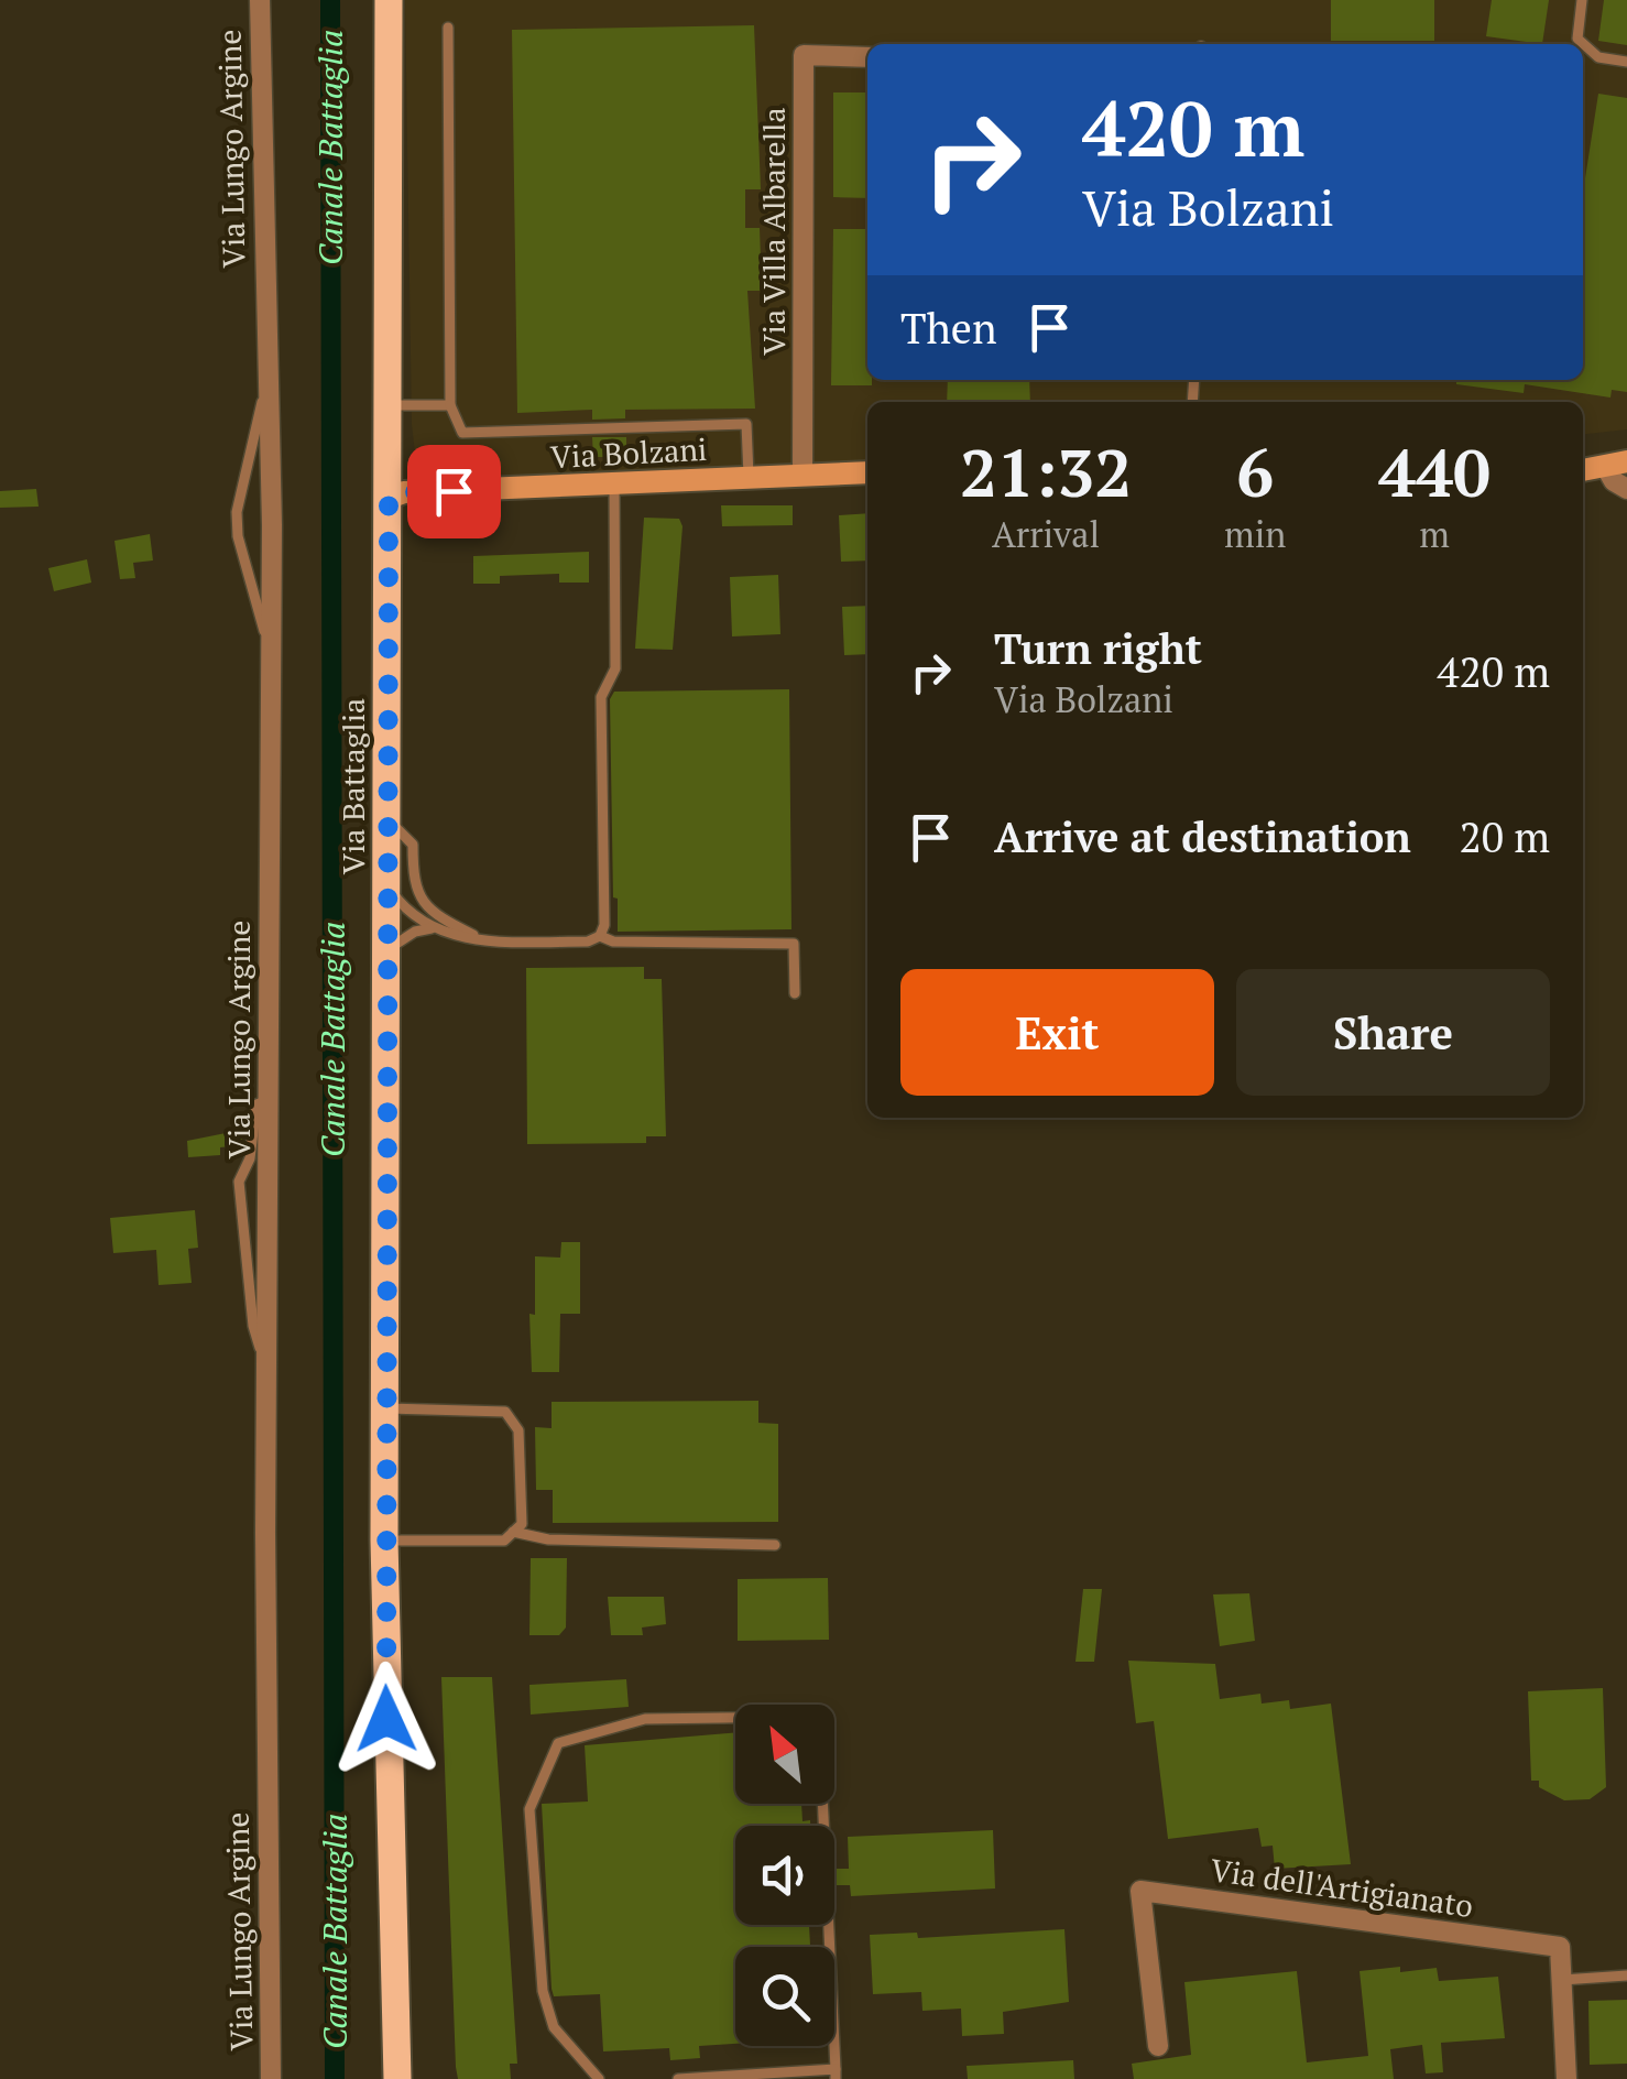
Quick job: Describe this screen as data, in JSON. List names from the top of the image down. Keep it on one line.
{"streets":{"main road":["Via Battaglia"],"street":["Via Lungo Argine","Via Villa Albarella","Via Bolzani","Via dell'Artigianato"]},"crossings":[["Via Villa Albarella","Via Bolzani"],["Via Bolzani","Via Battaglia"]],"water":["Canale Battaglia"],"north":"top left","page":{"turn":["420 m","Via Bolzani"],"then":"Then","eta":["21:32","Arrival","6","min","440","m"],"list":[{"name":"Turn right","note":"Via Bolzani","value":"420 m"},{"name":"Arrive at destination","value":"20 m"}],"buttons":["Exit","Share"]}}
